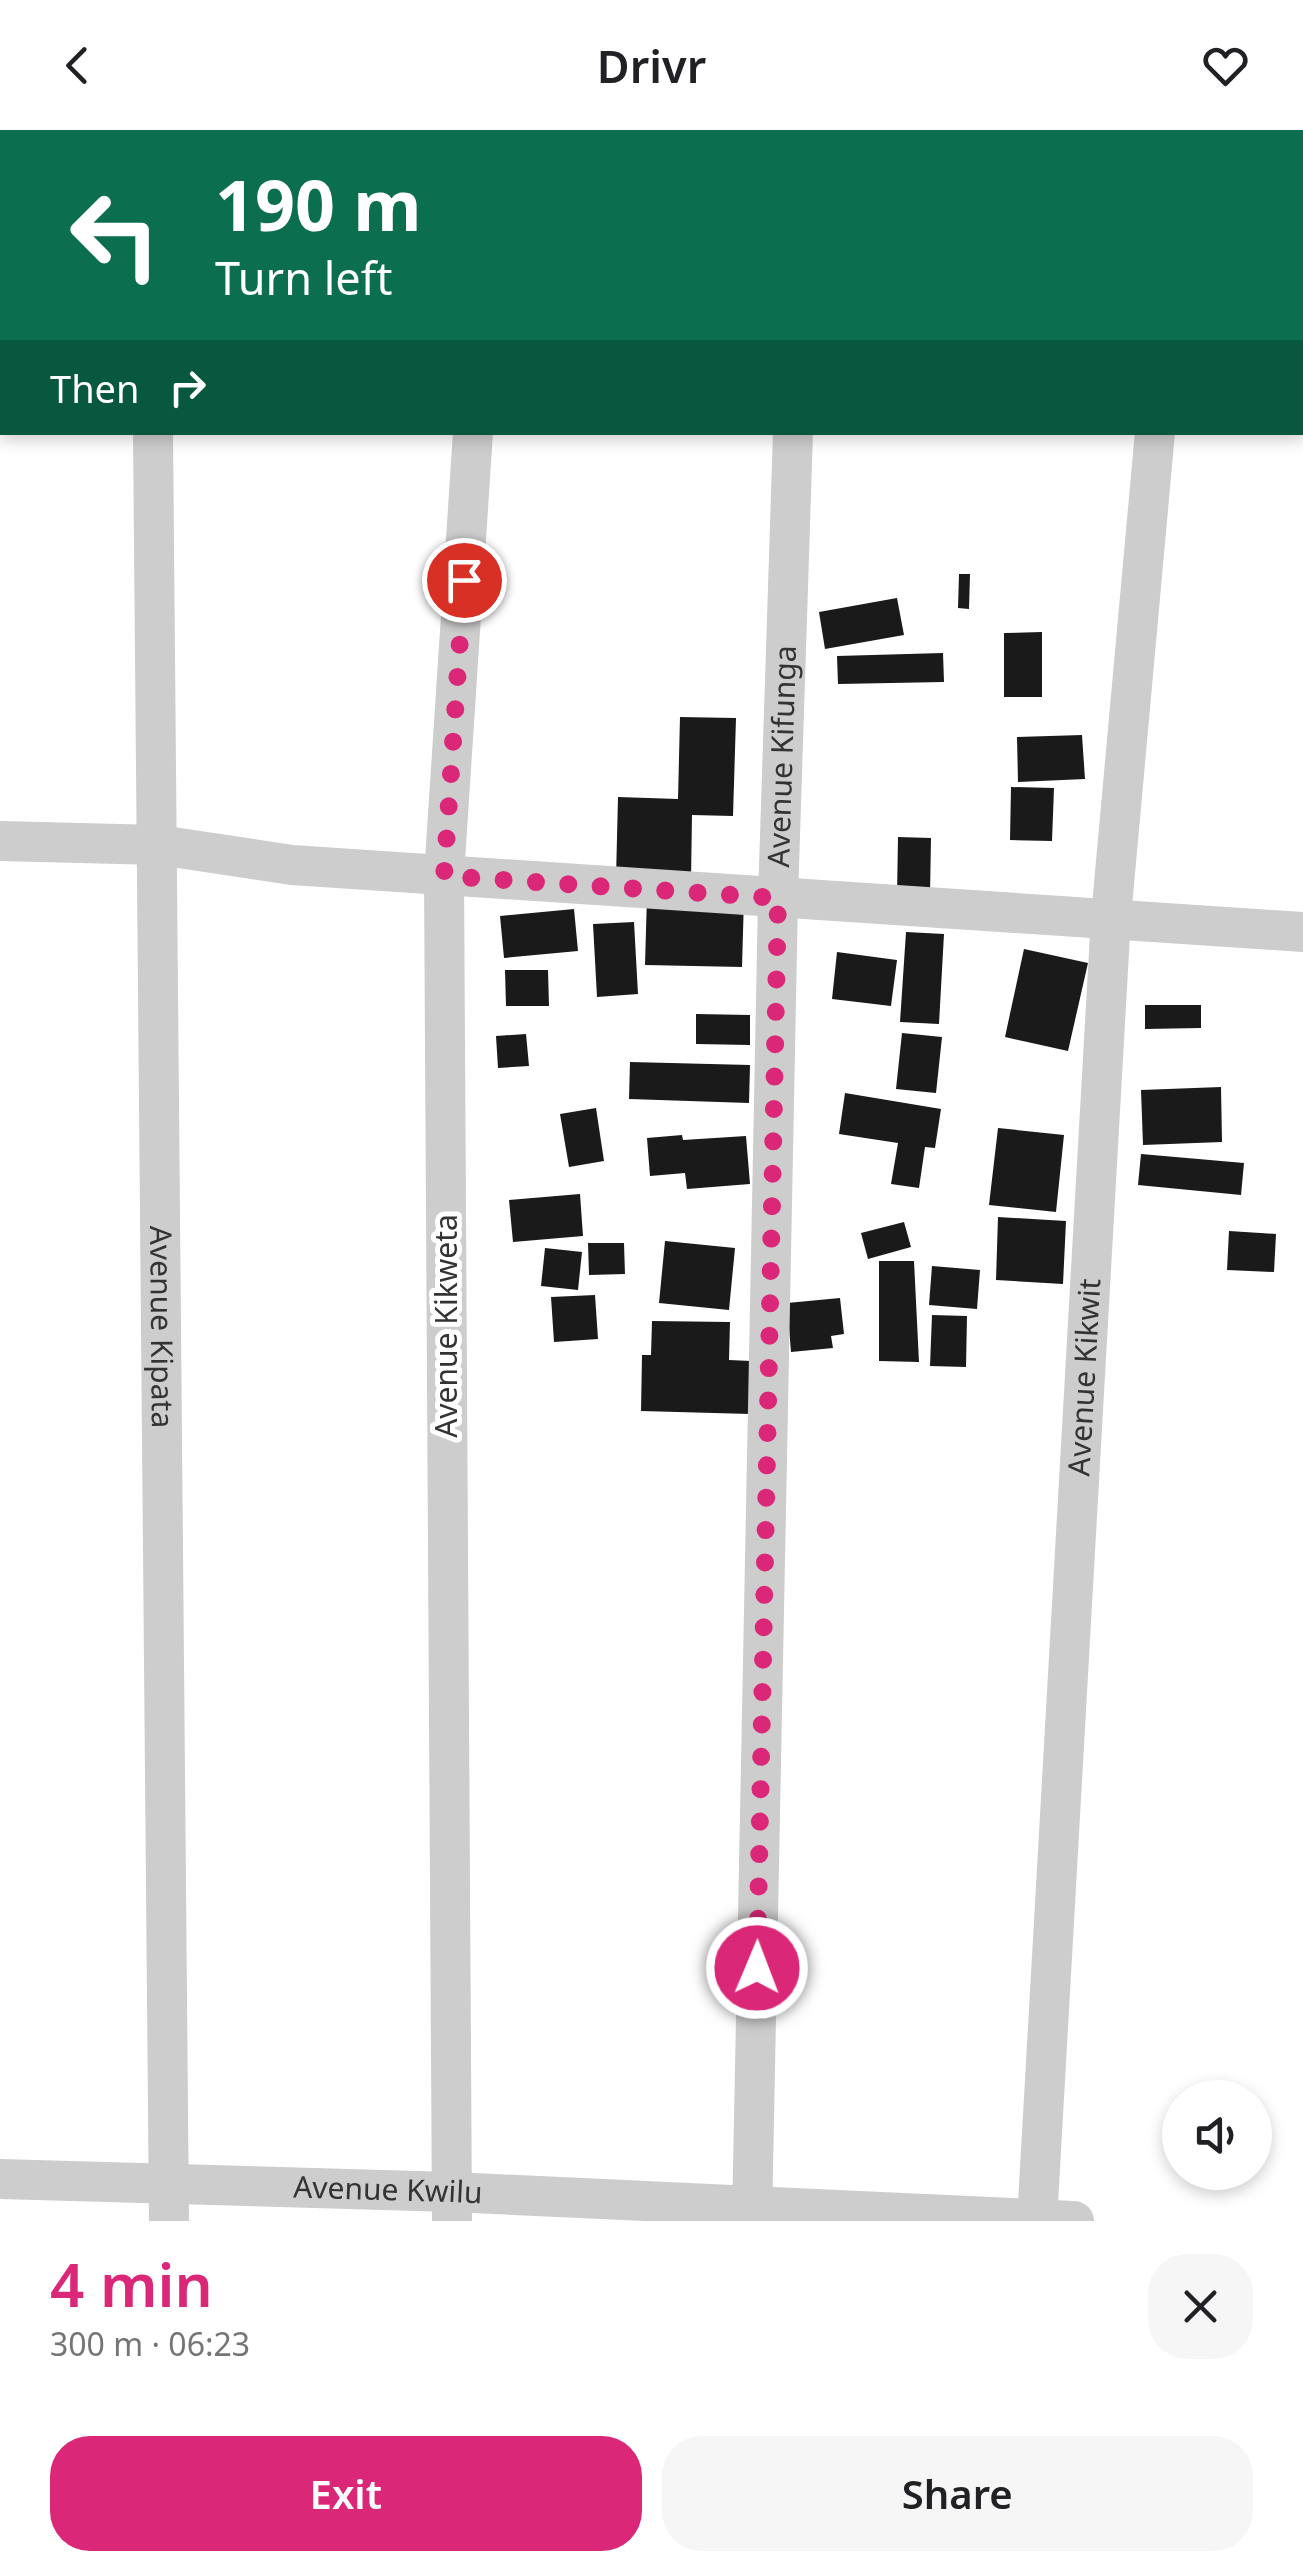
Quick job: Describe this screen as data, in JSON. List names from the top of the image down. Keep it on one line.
{"streets":{"street":["Avenue Kifunga","Avenue Kikweta","Avenue Kipata","Avenue Kikwit","Avenue Kwilu"]},"crossings":[["Avenue Kifunga","Avenue Kwilu"],["Avenue Kikweta","Avenue Kwilu"],["Avenue Kipata","Avenue Kwilu"],["Avenue Kikwit","Avenue Kwilu"]],"page":{"header":"Drivr","turn":["190 m","Turn left"],"then":"Then","heading":["4 min","300 m · 06:23"],"buttons":["Exit","Share"]}}
